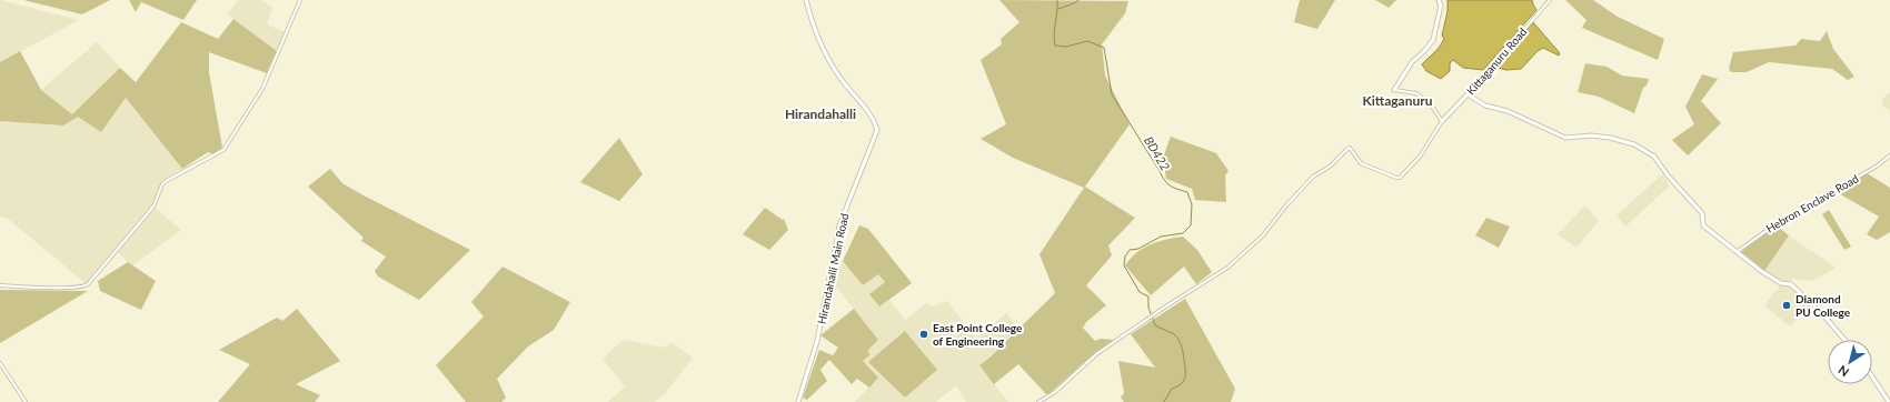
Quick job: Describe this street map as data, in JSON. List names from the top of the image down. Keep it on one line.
{"streets":{"main road":["Kittaganuru Road","Hirandahalli Main Road"],"street":["Hebron Enclave Road"]},"districts":["Kittaganuru","Hirandahalli"],"water":["BD422"],"places":["Diamond PU College","East Point College of Engineering"],"north":"bottom left"}
